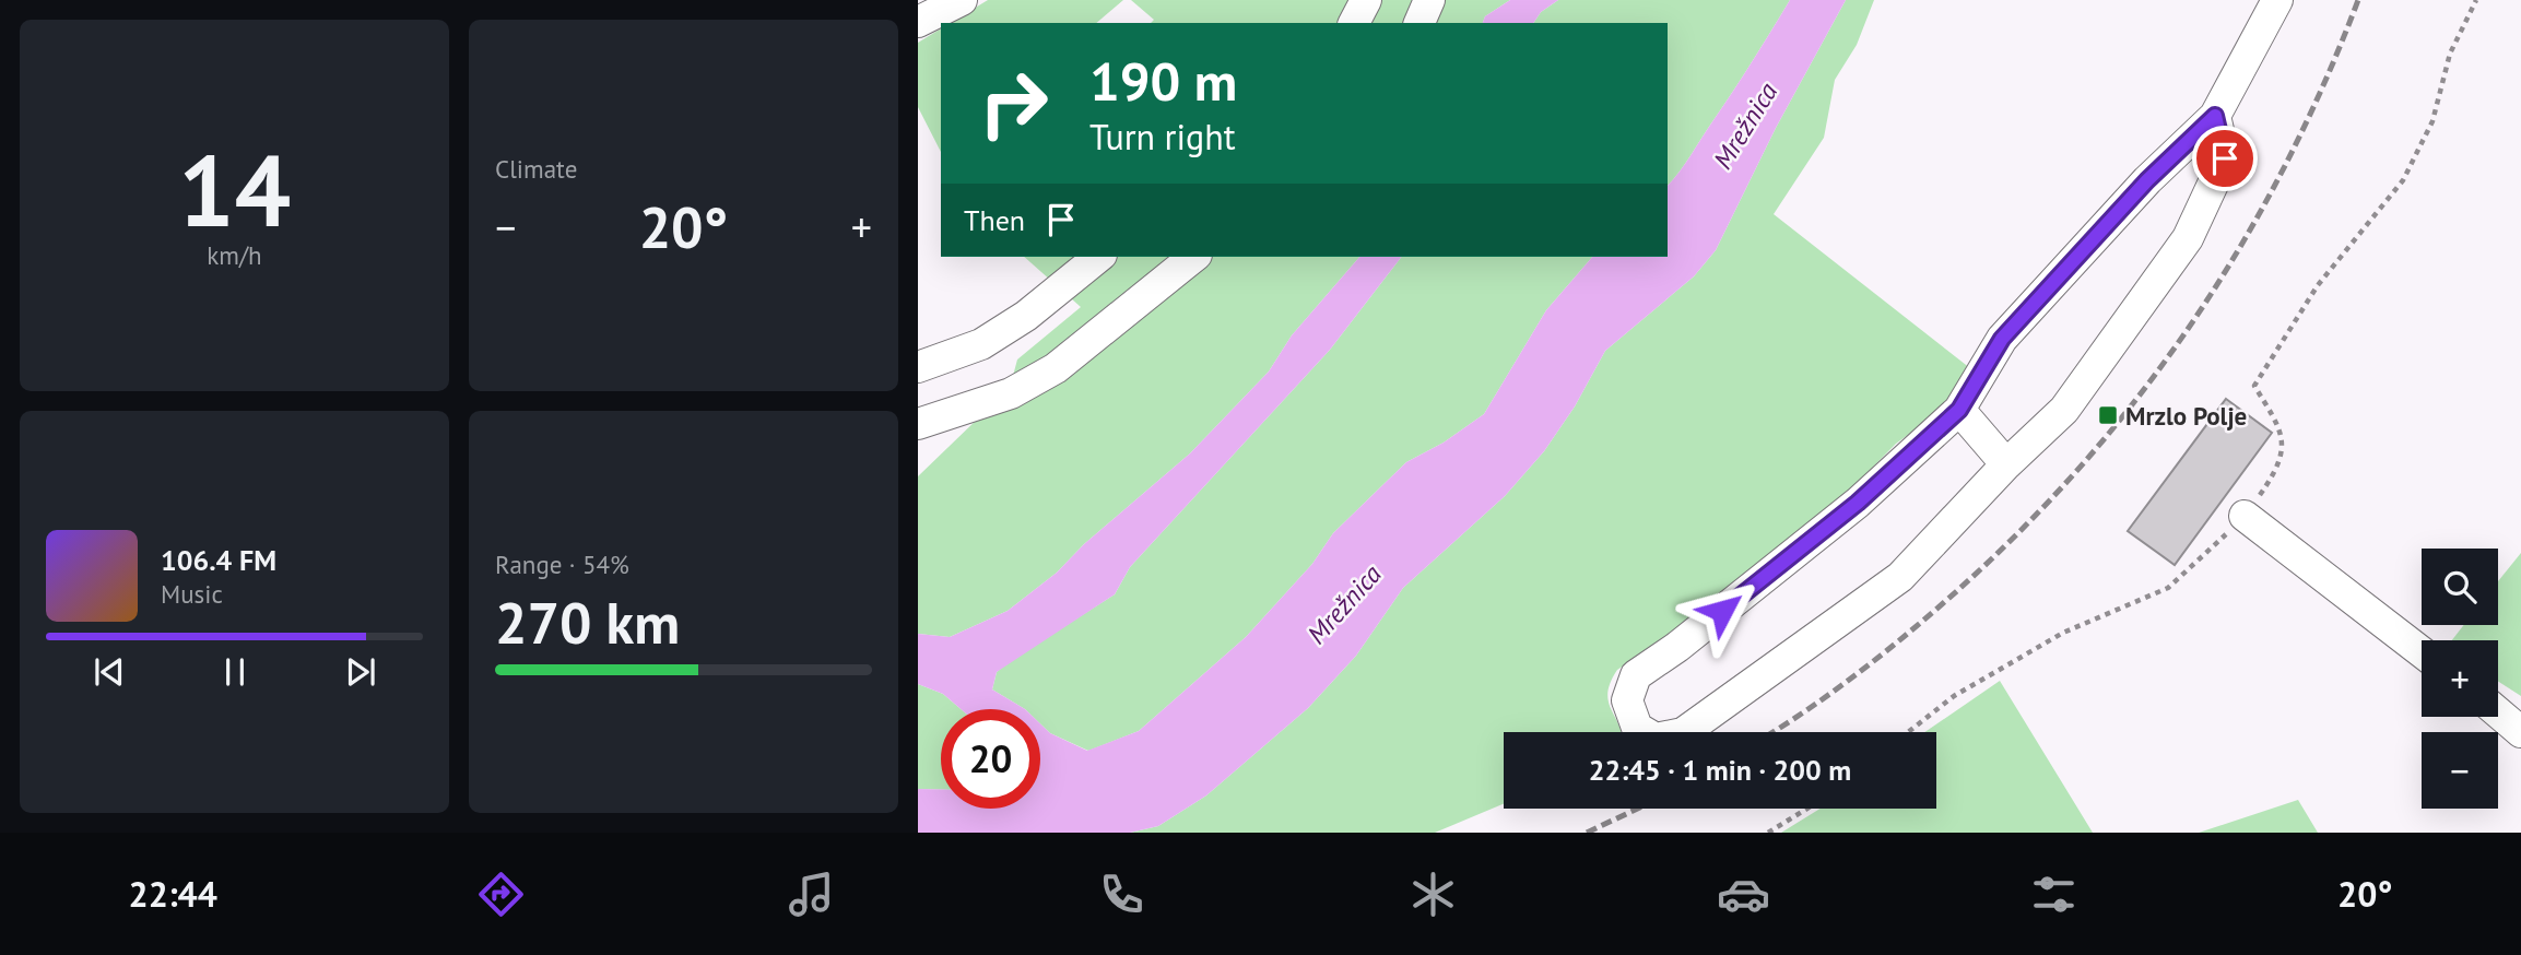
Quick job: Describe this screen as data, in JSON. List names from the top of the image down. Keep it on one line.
{"water":["Mrežnica"],"places":{"transit":["Mrzlo Polje"]},"page":{"tile":[["14","km/h"],"Climate",["Range · 54%","270 km"]],"turn":["190 m","Turn right"],"then":"Then","heat":["−","20°","+"],"song":["106.4 FM","Music"],"map_buttons":["+","−"],"limit":"20","trip":"22:45 · 1 min · 200 m","tabs":["22:44","20°"]}}
